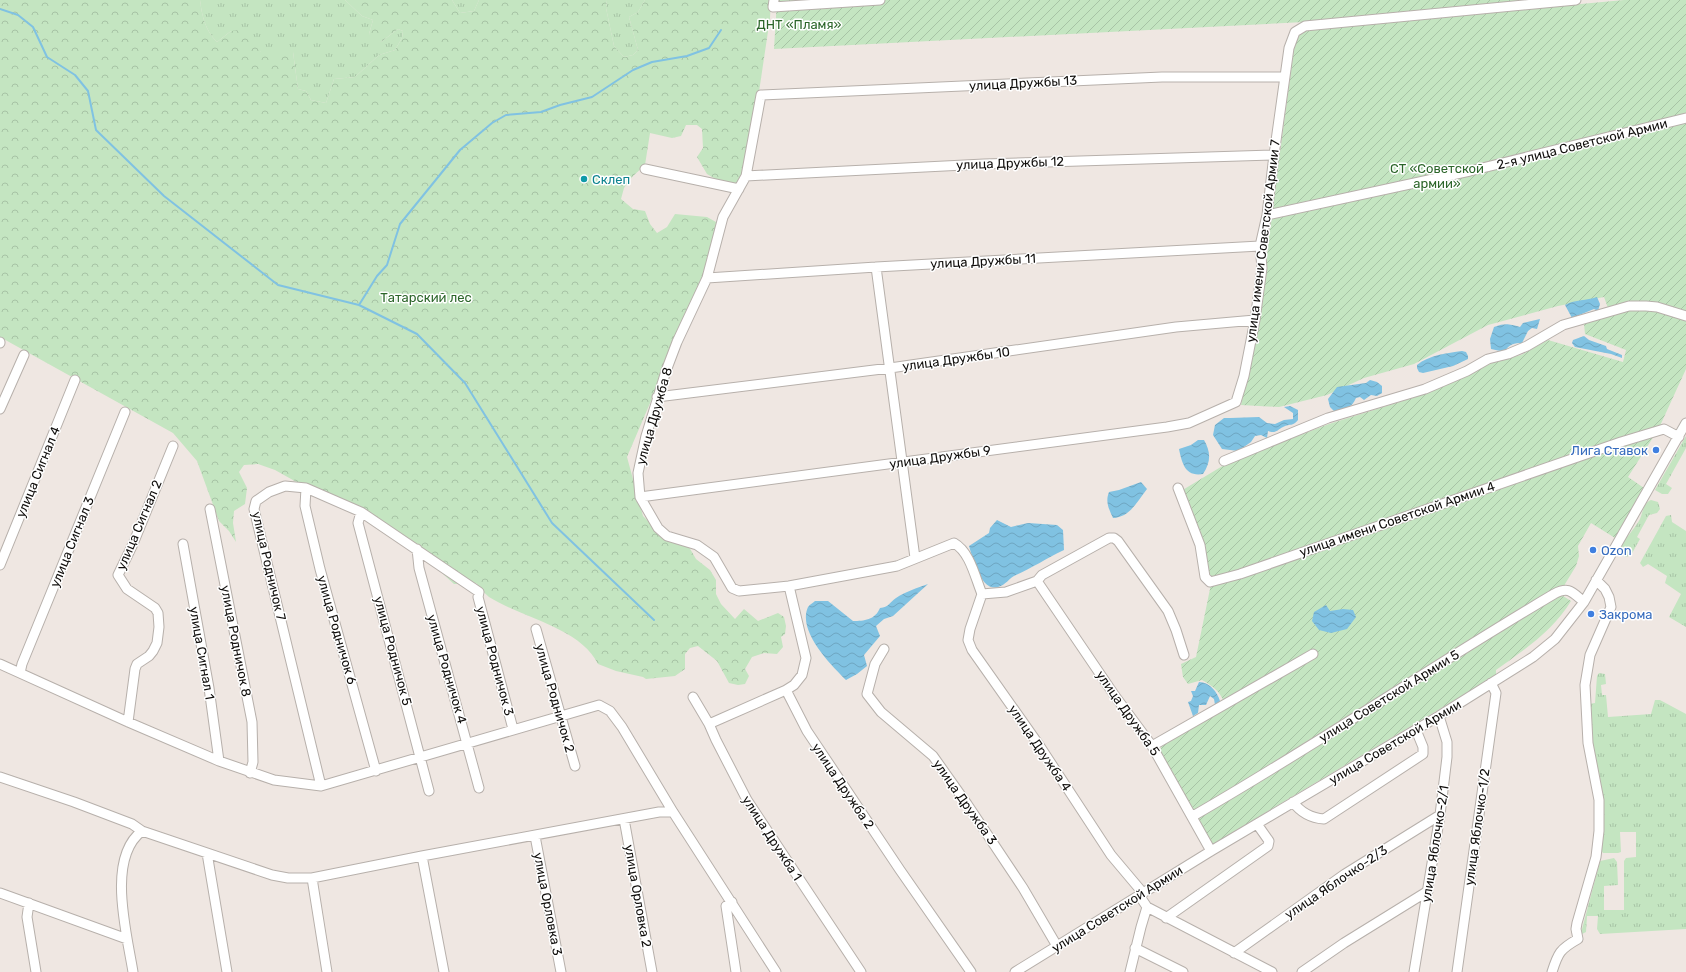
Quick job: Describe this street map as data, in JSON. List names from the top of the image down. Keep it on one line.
{"streets":{"street":["улица Дружбы 13","2-я улица Советской Армии","улица Дружбы 12","улица имени Советской Армии 7","улица Дружбы 11","улица Дружбы 10","улица Дружба 8","улица Дружбы 9","улица Сигнал 4","улица имени Советской Армии 4","улица Сигнал 2","улица Сигнал 3","улица Родничок 7","улица Родничок 6","улица Родничок 8","улица Родничок 5","улица Сигнал 1","улица Родничок 3","улица Родничок 4","улица Советской Армии 5","улица Родничок 2","улица Дружба 5","улица Советской Армии","улица Дружба 4","улица Дружба 2","улица Дружба 3","улица Яблочко-1/2","улица Дружба 1","улица Яблочко-2/1","улица Яблочко-2/3","улица Орловка 2","улица Орловка 3"]},"crossings":[["улица Дружбы 13","улица имени Советской Армии 7"],["улица Дружбы 13","улица Дружба 8"],["2-я улица Советской Армии","улица имени Советской Армии 7"],["улица Дружбы 12","улица имени Советской Армии 7"],["улица Дружбы 12","улица Дружба 8"],["улица имени Советской Армии 7","улица Дружбы 11"],["улица имени Советской Армии 7","улица Дружбы 10"],["улица имени Советской Армии 7","улица Дружбы 9"],["улица Дружбы 11","улица Дружба 8"],["улица Дружбы 10","улица Дружба 8"],["улица Дружба 8","улица Дружбы 9"],["улица Дружба 8","улица Дружба 4"],["улица имени Советской Армии 4","улица Советской Армии"],["улица Родничок 7","улица Родничок 6"],["улица Родничок 7","улица Родничок 5"],["улица Родничок 7","улица Родничок 3"],["улица Родничок 7","улица Родничок 4"],["улица Советской Армии 5","улица Дружба 5"],["улица Советской Армии 5","улица Советской Армии"],["улица Дружба 5","улица Советской Армии"],["улица Советской Армии","улица Дружба 4"],["улица Советской Армии","улица Дружба 3"],["улица Советской Армии","улица Яблочко-1/2"],["улица Советской Армии","улица Яблочко-2/1"],["улица Яблочко-2/1","улица Яблочко-2/3"]],"parks":["ДНТ «Пламя»","СТ «Советской армии»","Татарский лес"],"places":["Склеп","Лига Ставок","Ozon","Закрома"]}
